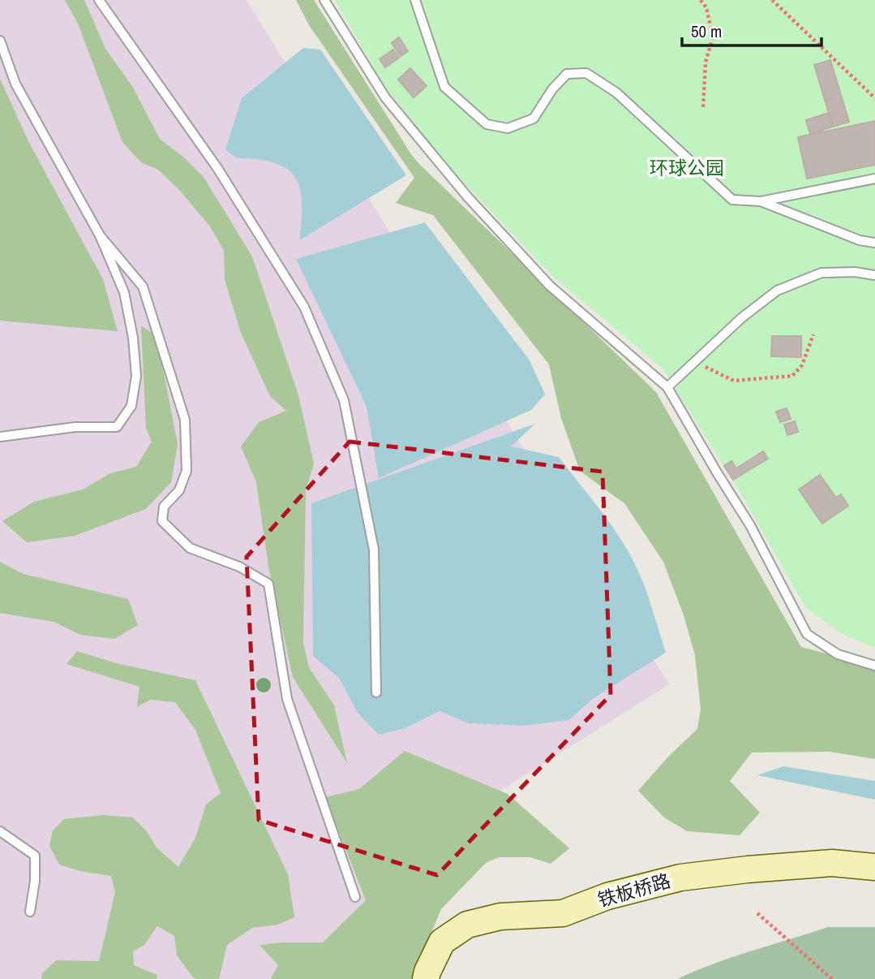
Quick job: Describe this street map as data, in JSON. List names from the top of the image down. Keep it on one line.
{"streets":{"street":["铁板桥路"]},"parks":["环球公园"],"scale_bar":"50 m"}
